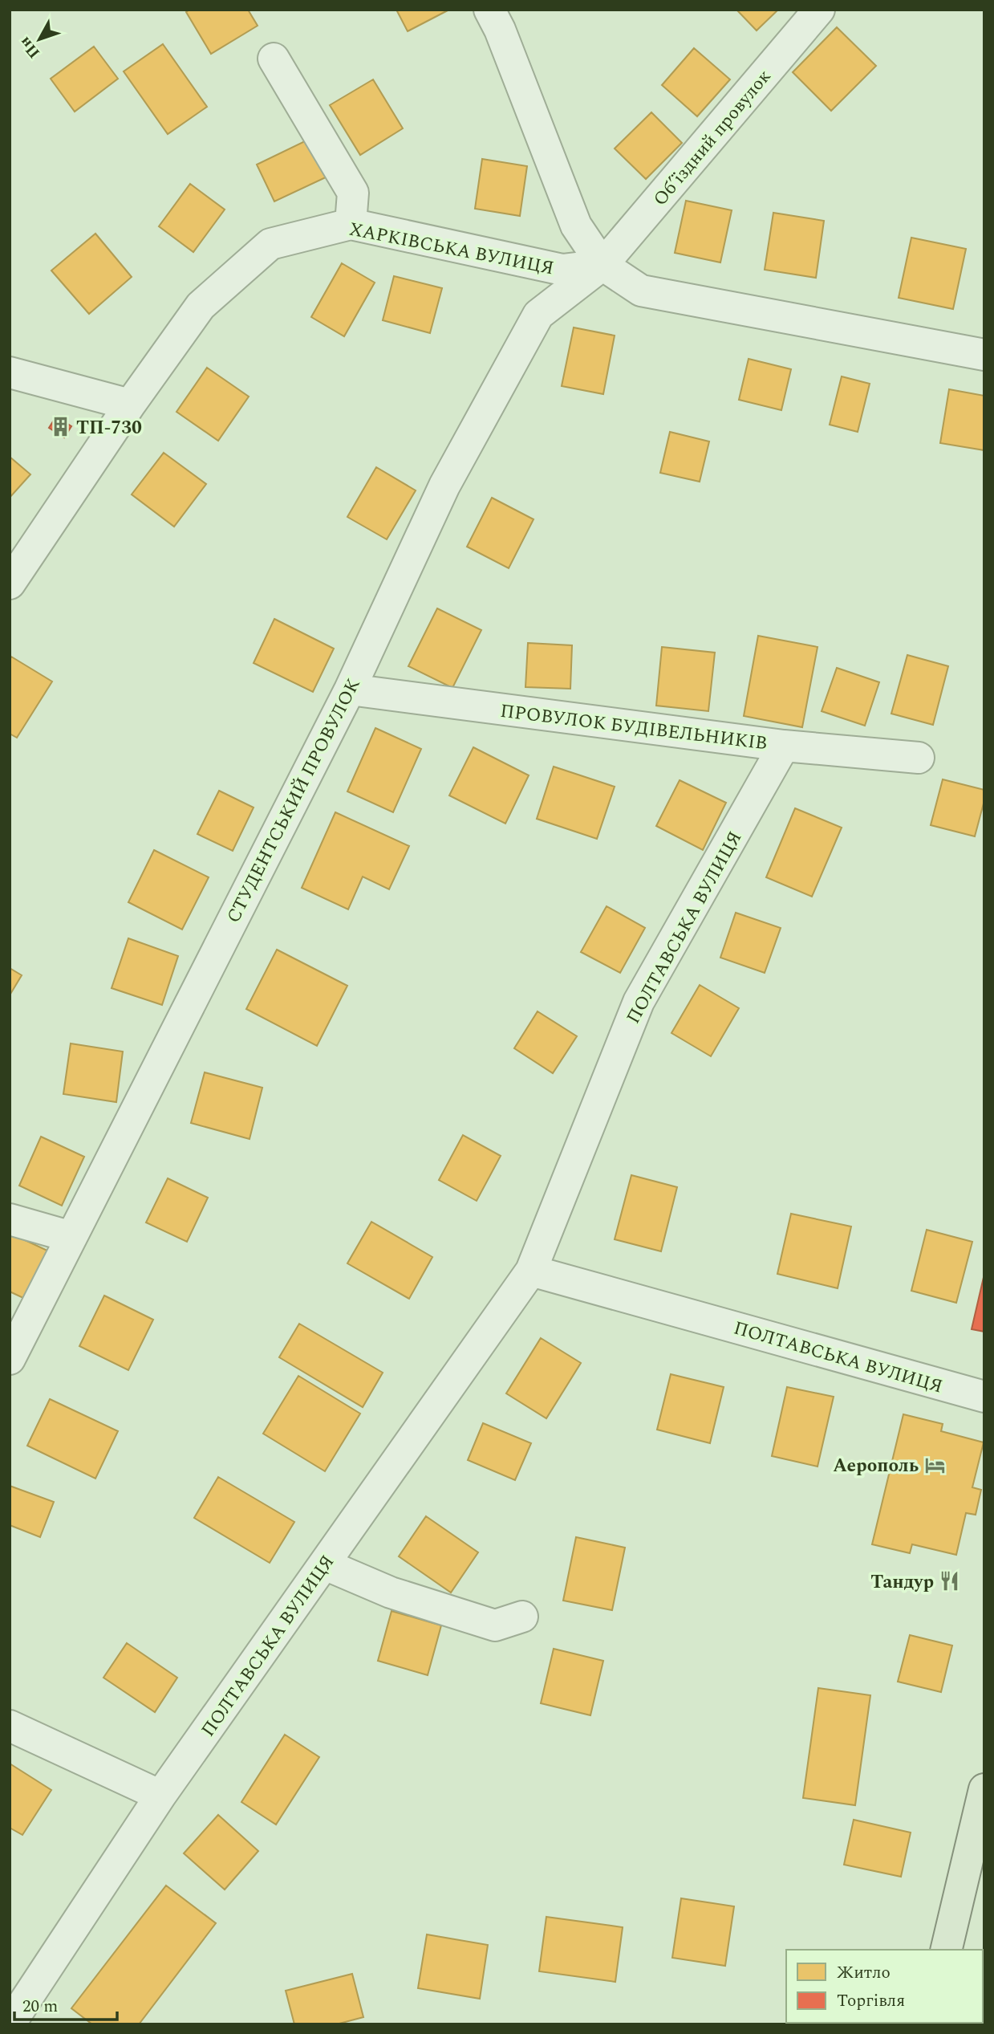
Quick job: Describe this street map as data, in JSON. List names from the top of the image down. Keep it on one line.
{"streets":{"street":["Обʼїздний провулок","ХАРКІВСЬКА ВУЛИЦЯ","ПРОВУЛОК БУДІВЕЛЬНИКІВ","СТУДЕНТСЬКИЙ ПРОВУЛОК","ПОЛТАВСЬКА ВУЛИЦЯ"]},"crossings":[["Обʼїздний провулок","ХАРКІВСЬКА ВУЛИЦЯ"],["Обʼїздний провулок","СТУДЕНТСЬКИЙ ПРОВУЛОК"],["ХАРКІВСЬКА ВУЛИЦЯ","СТУДЕНТСЬКИЙ ПРОВУЛОК"],["ПРОВУЛОК БУДІВЕЛЬНИКІВ","СТУДЕНТСЬКИЙ ПРОВУЛОК"],["ПРОВУЛОК БУДІВЕЛЬНИКІВ","ПОЛТАВСЬКА ВУЛИЦЯ"]],"places":{"building":["ТП-730"],"hotel":["Аерополь"],"restaurant":["Тандур"]},"legend":["Житло","Торгівля"],"scale_bar":"20 m","north":"bottom left"}
